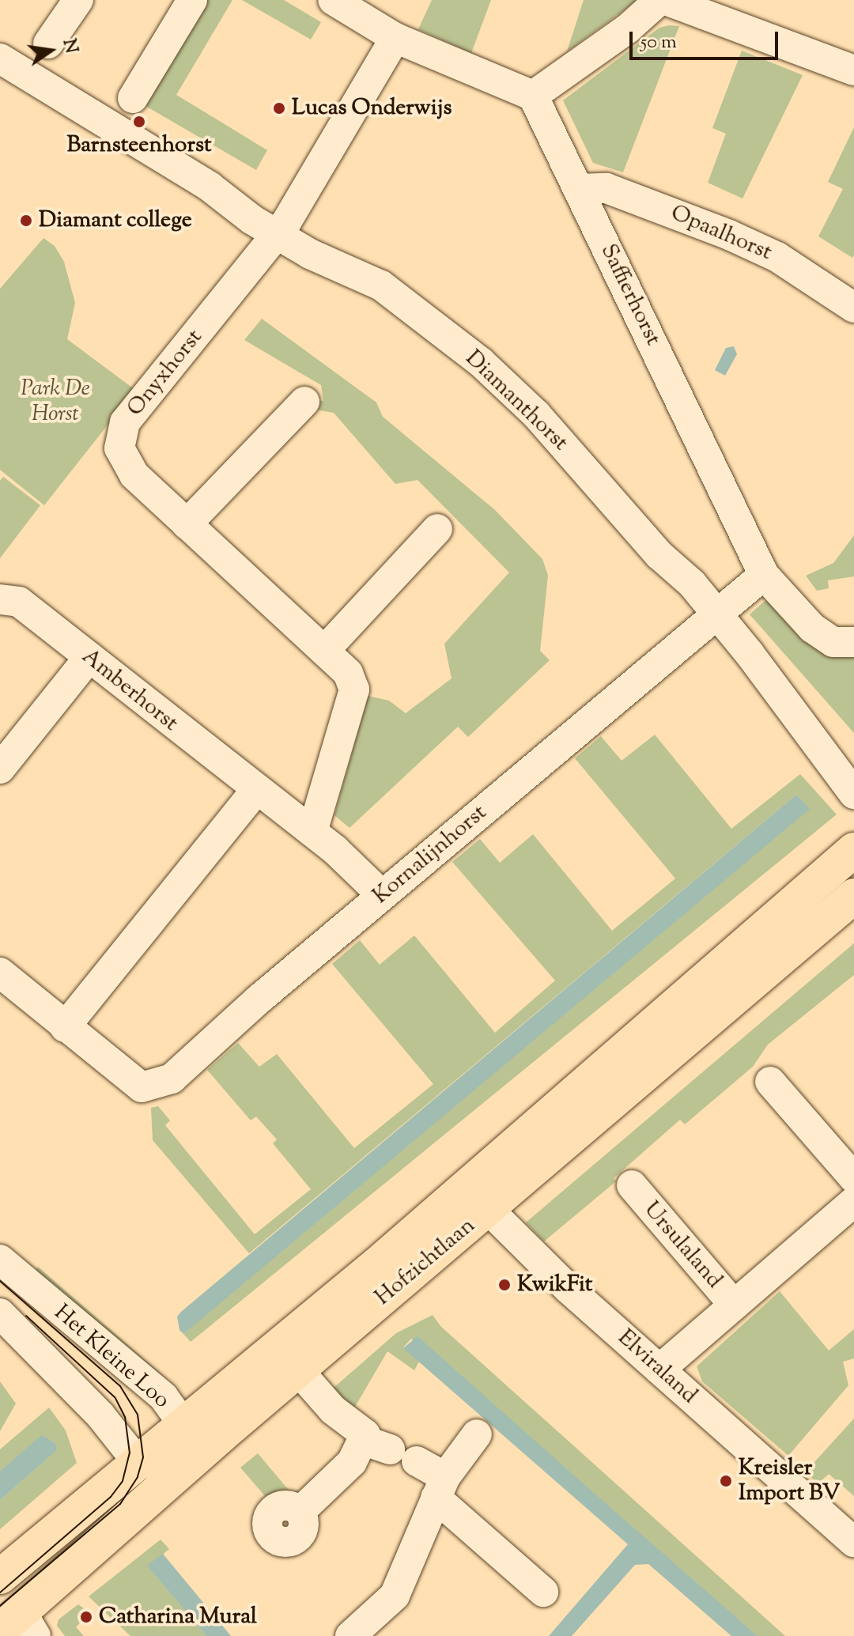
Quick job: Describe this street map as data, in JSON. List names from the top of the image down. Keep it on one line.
{"streets":{"main road":["Hofzichtlaan"],"street":["Opaalhorst","Saffierhorst","Onyxhorst","Diamanthorst","Amberhorst","Kornalijnhorst","Ursulaland","Het Kleine Loo","Elviraland"]},"crossings":[["Opaalhorst","Saffierhorst"],["Onyxhorst","Diamanthorst"],["Onyxhorst","Amberhorst"],["Diamanthorst","Kornalijnhorst"],["Amberhorst","Kornalijnhorst"],["Ursulaland","Elviraland"],["Hofzichtlaan","Het Kleine Loo"],["Hofzichtlaan","Elviraland"]],"parks":["Park De Horst"],"places":["Lucas Onderwijs","Barnsteenhorst","Diamant college","KwikFit","Kreisler Import BV","Catharina Mural"],"scale_bar":"50 m","north":"right"}
